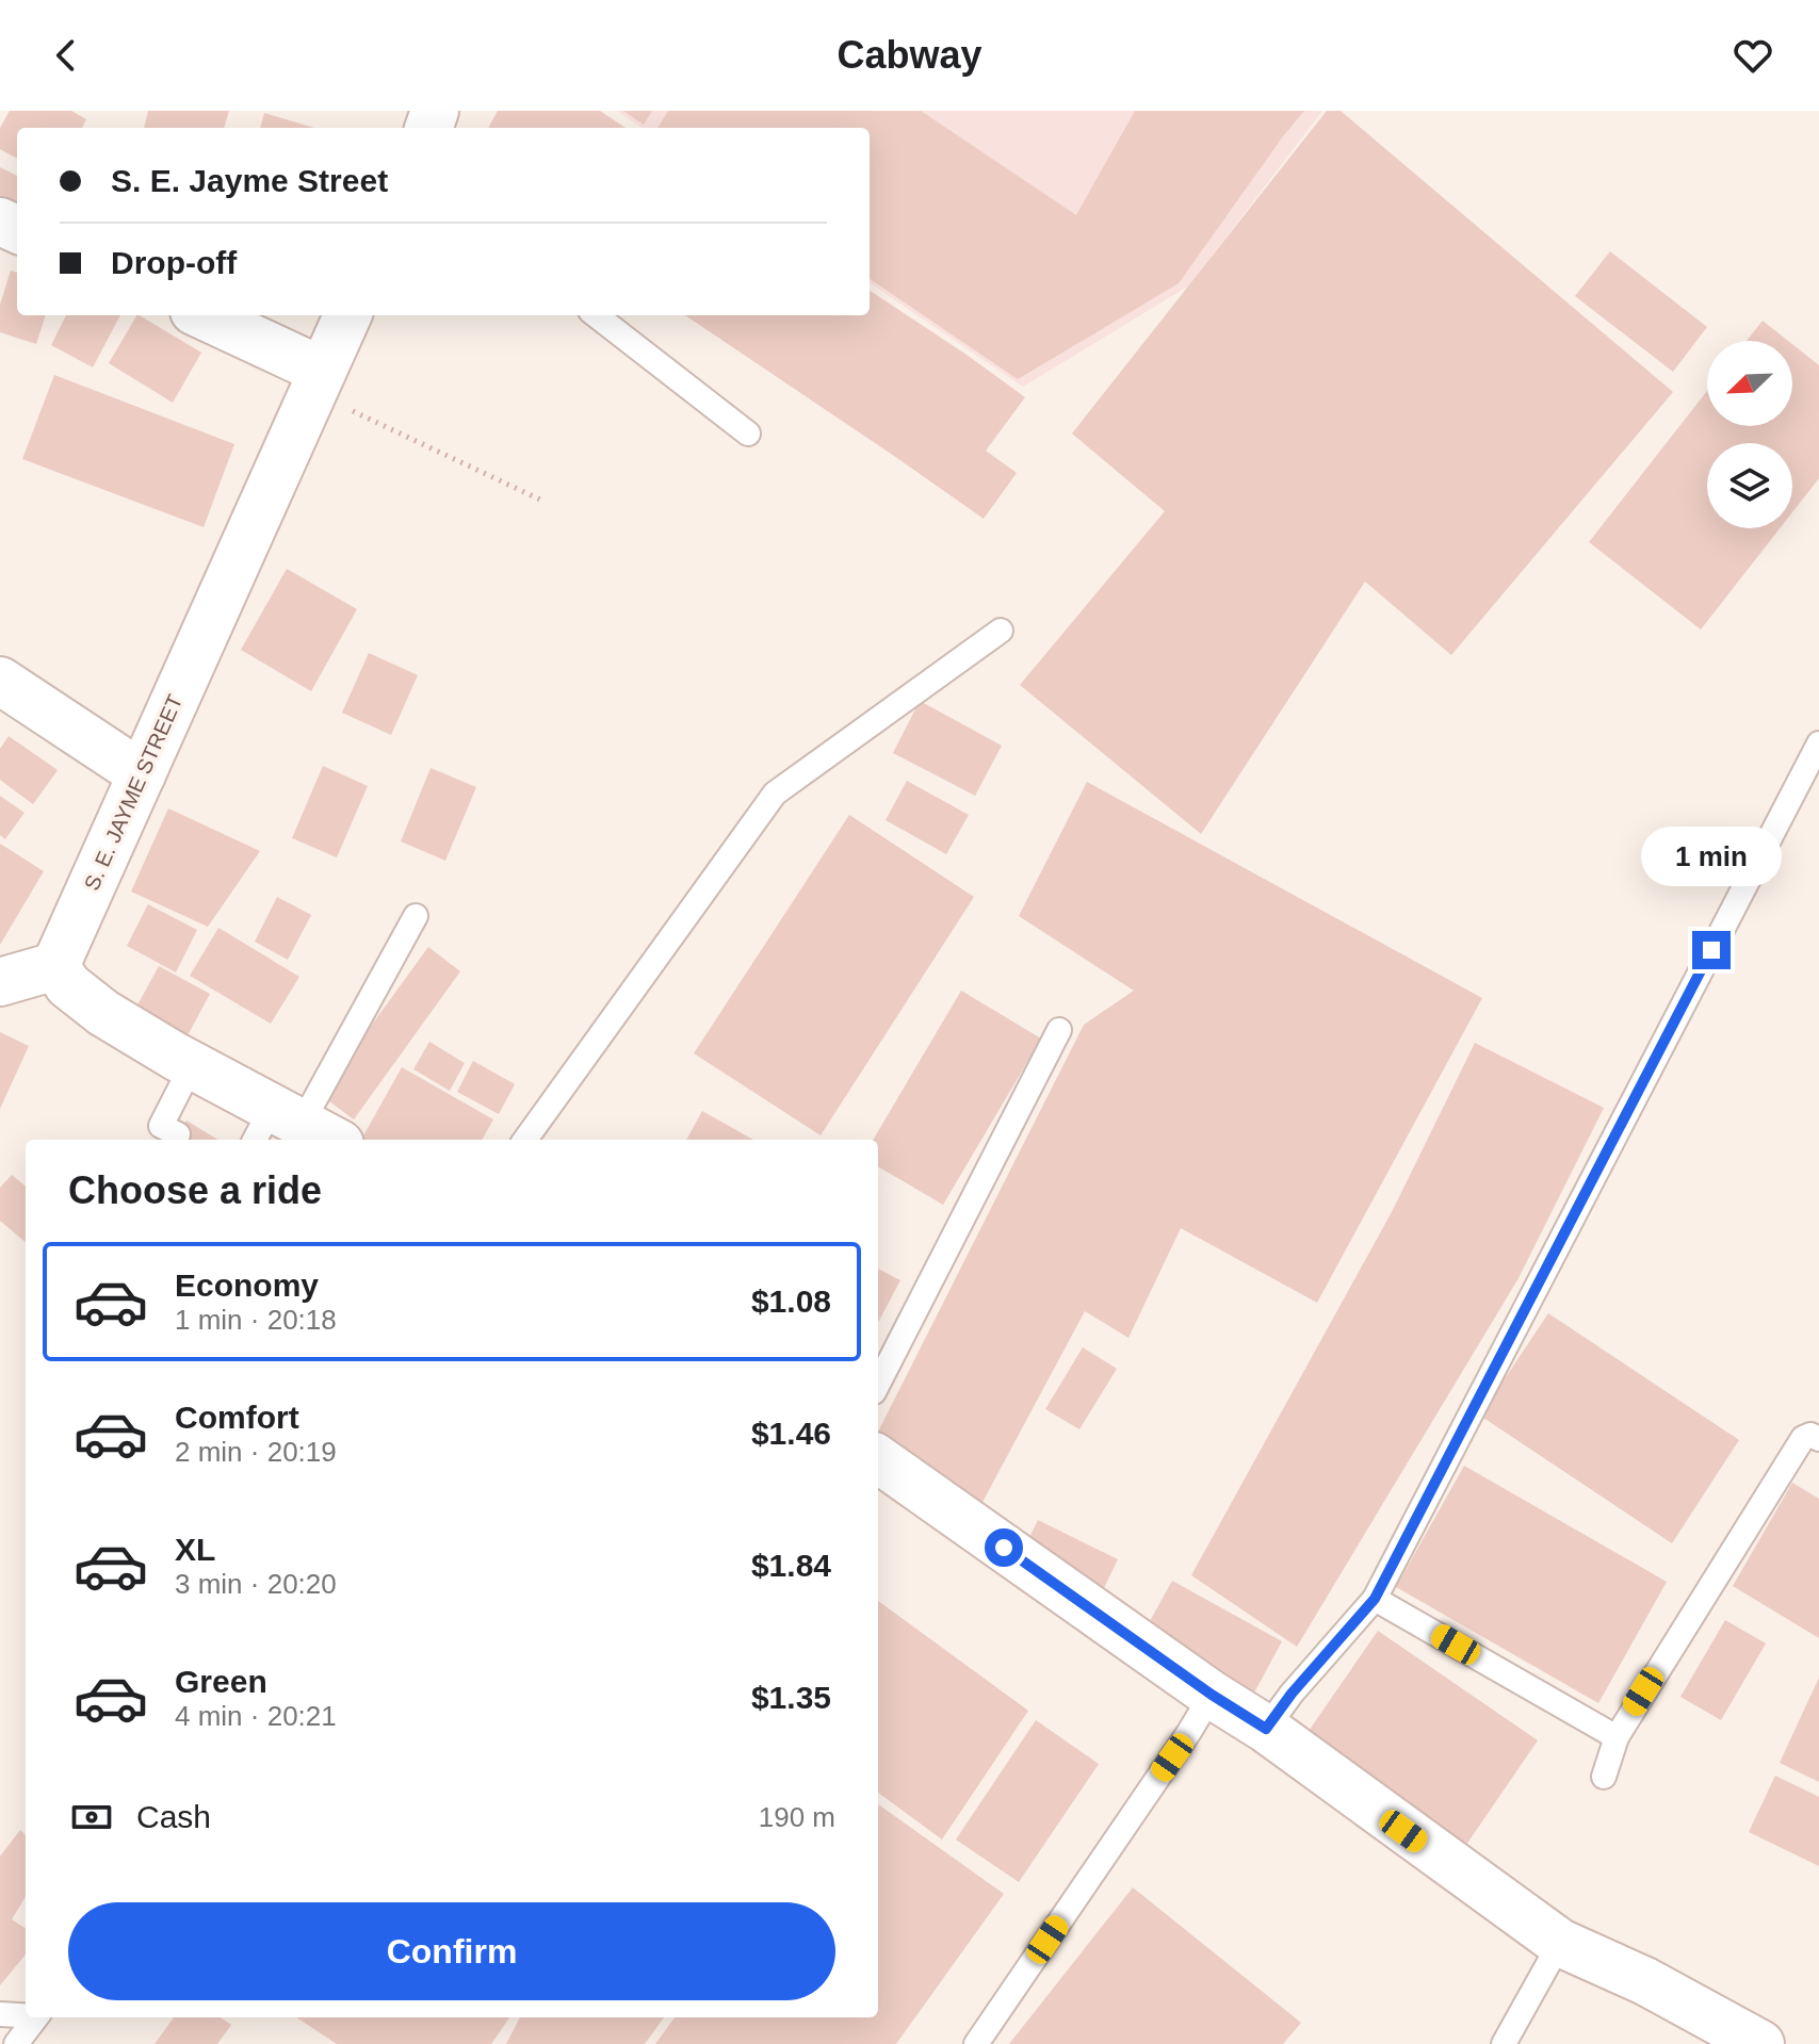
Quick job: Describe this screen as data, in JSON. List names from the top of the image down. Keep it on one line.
{"streets":{"street":["S. E. JAYME STREET"]},"north":"bottom left","page":{"header":"Cabway","banner":["S. E. Jayme Street","Drop-off"],"bubble":"1 min","heading":"Choose a ride","list":[{"name":"Economy","note":"1 min · 20:18","value":"$1.08"},{"name":"Comfort","note":"2 min · 20:19","value":"$1.46"},{"name":"XL","note":"3 min · 20:20","value":"$1.84"},{"name":"Green","note":"4 min · 20:21","value":"$1.35"}],"pay":["Cash","190 m"],"buttons":"Confirm"}}
